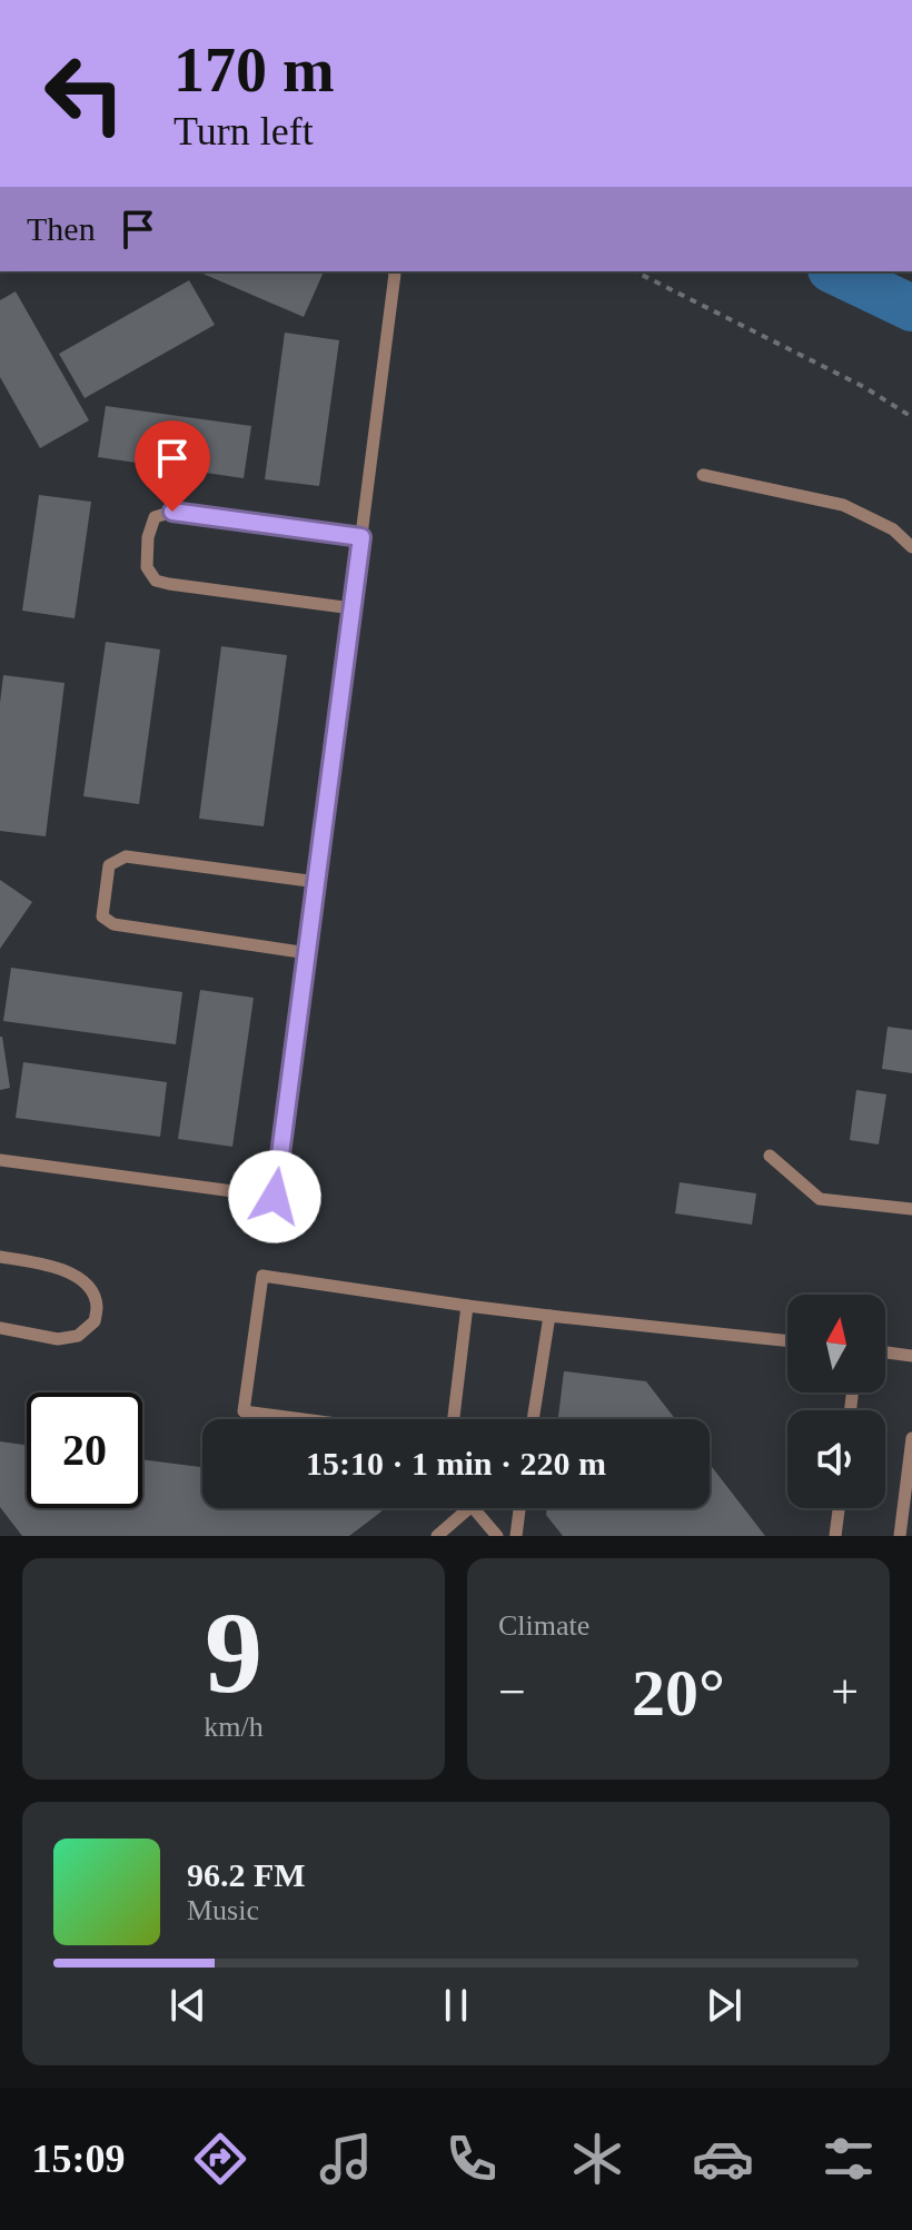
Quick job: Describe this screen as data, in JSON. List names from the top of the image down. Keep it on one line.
{"north":"top","page":{"turn":["170 m","Turn left"],"then":"Then","limit":"20","trip":"15:10 · 1 min · 220 m","tile":[["9","km/h"],"Climate"],"heat":["−","20°","+"],"song":["96.2 FM","Music"],"tabs":"15:09"}}
